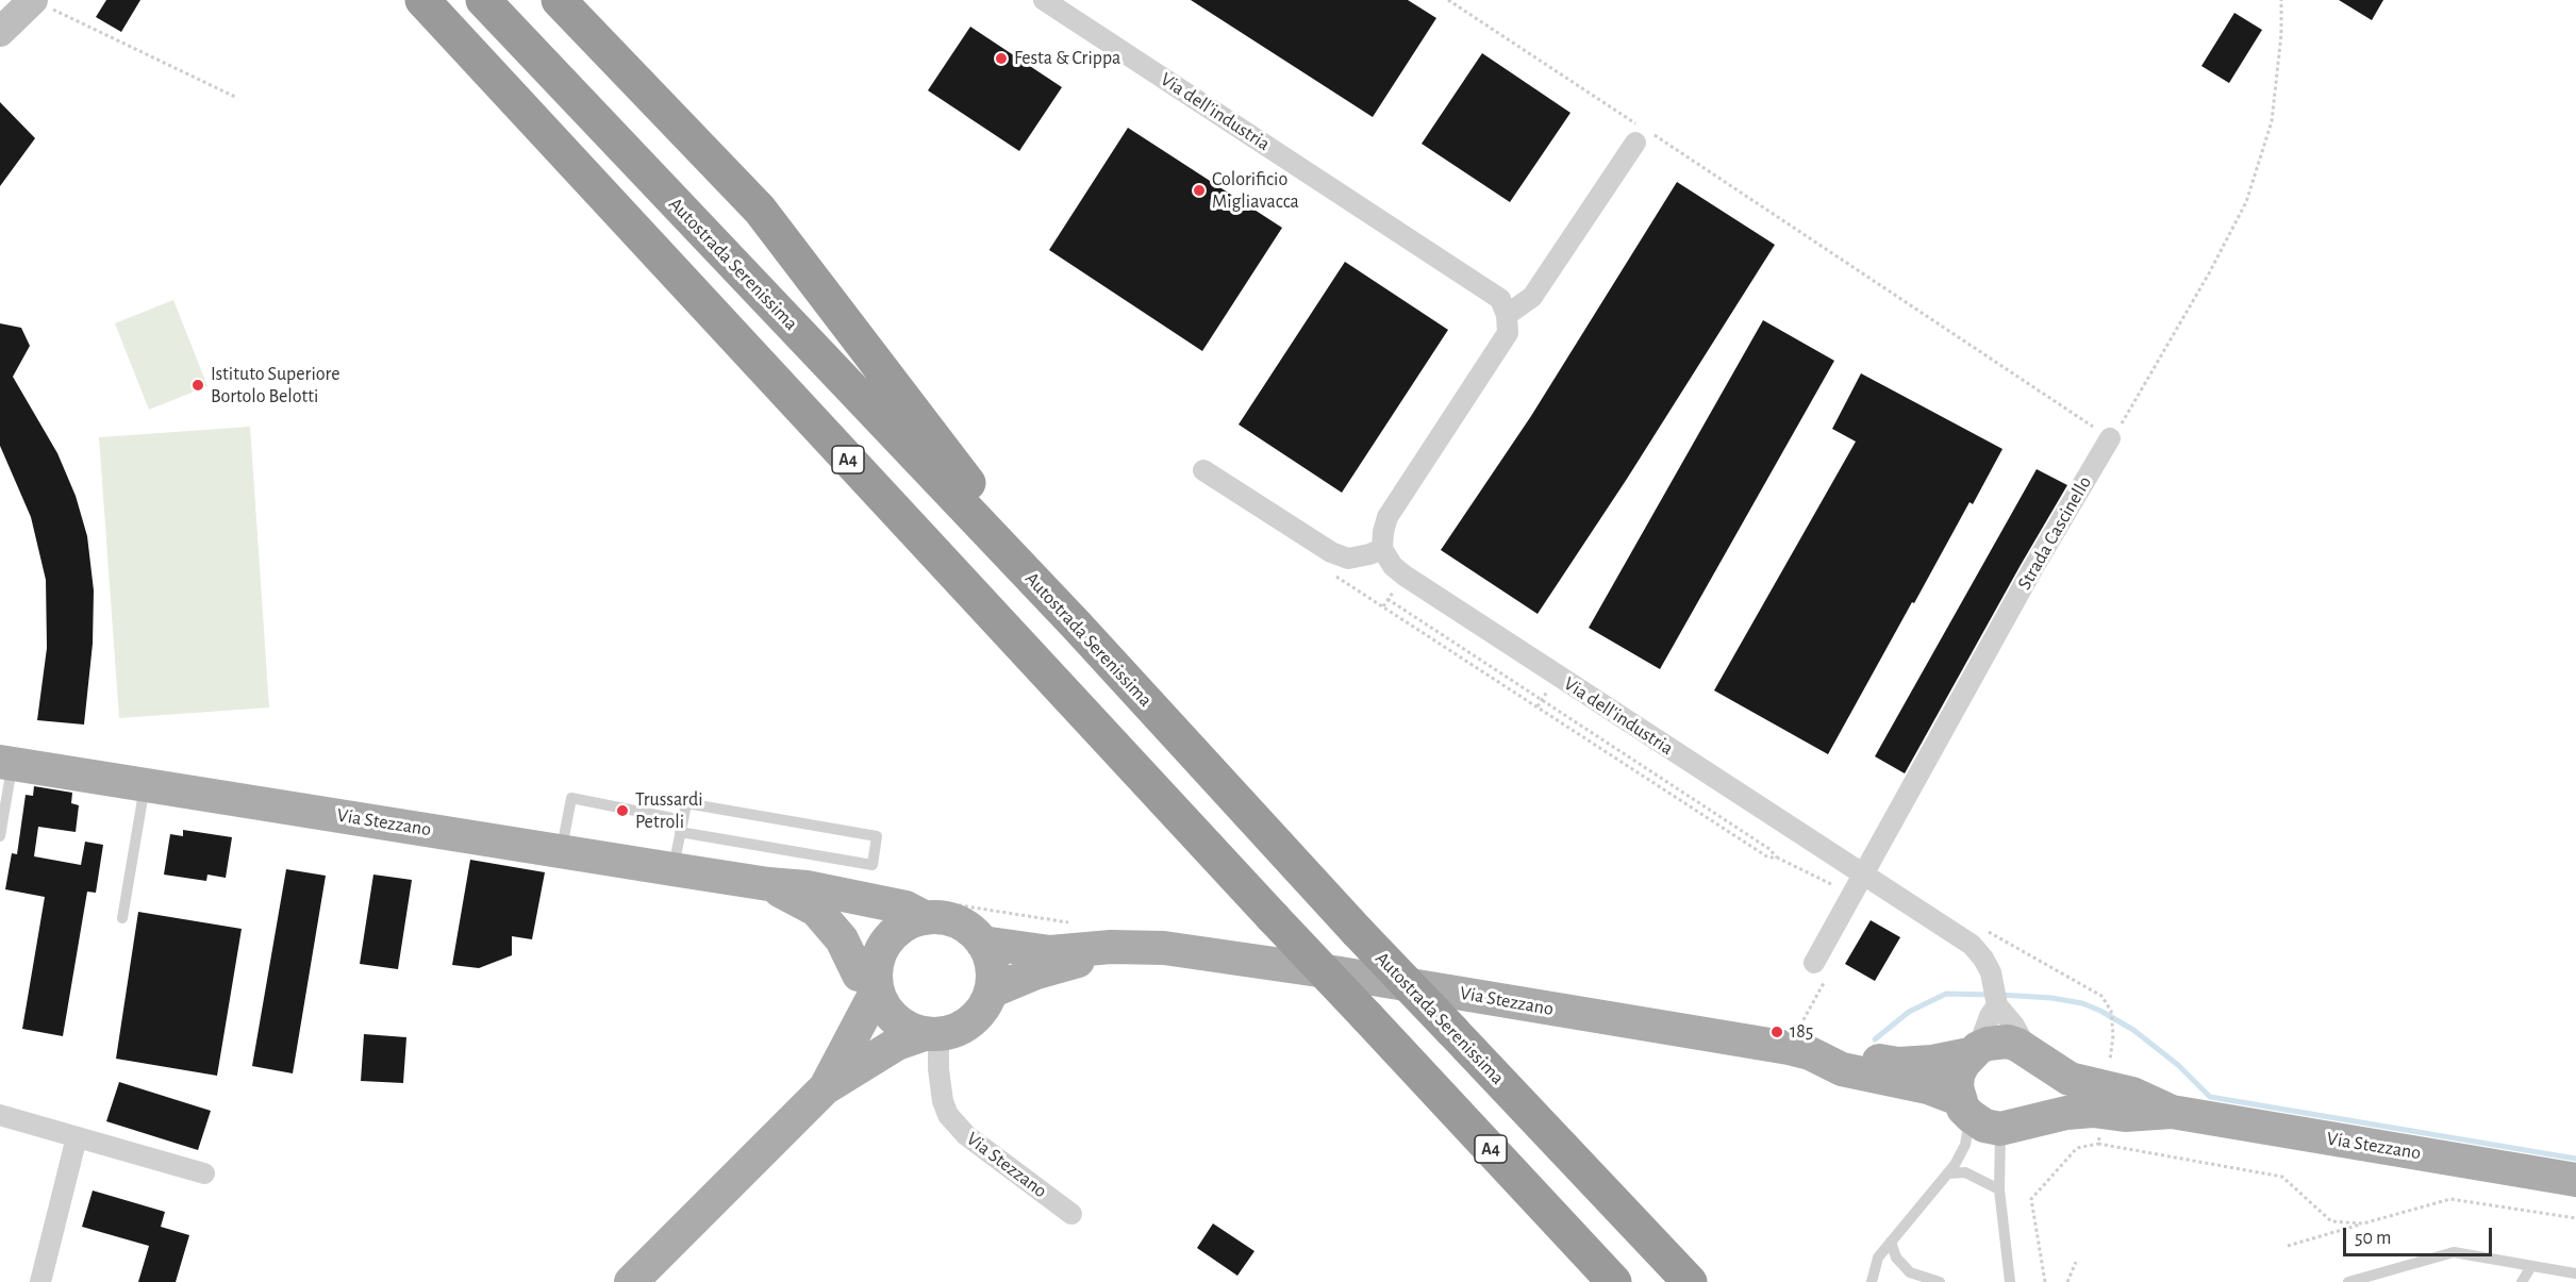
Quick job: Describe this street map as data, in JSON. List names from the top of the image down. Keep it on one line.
{"streets":{"highway":["Autostrada Serenissima","A4"],"main road":["Via Stezzano"],"street":["Via dell'industria","Strada Cascinello"]},"crossings":[["Via dell'industria","Strada Cascinello"]],"places":["Festa & Crippa","Colorificio Migliavacca","Istituto Superiore Bortolo Belotti","Trussardi Petroli","185"],"scale_bar":"50 m"}
